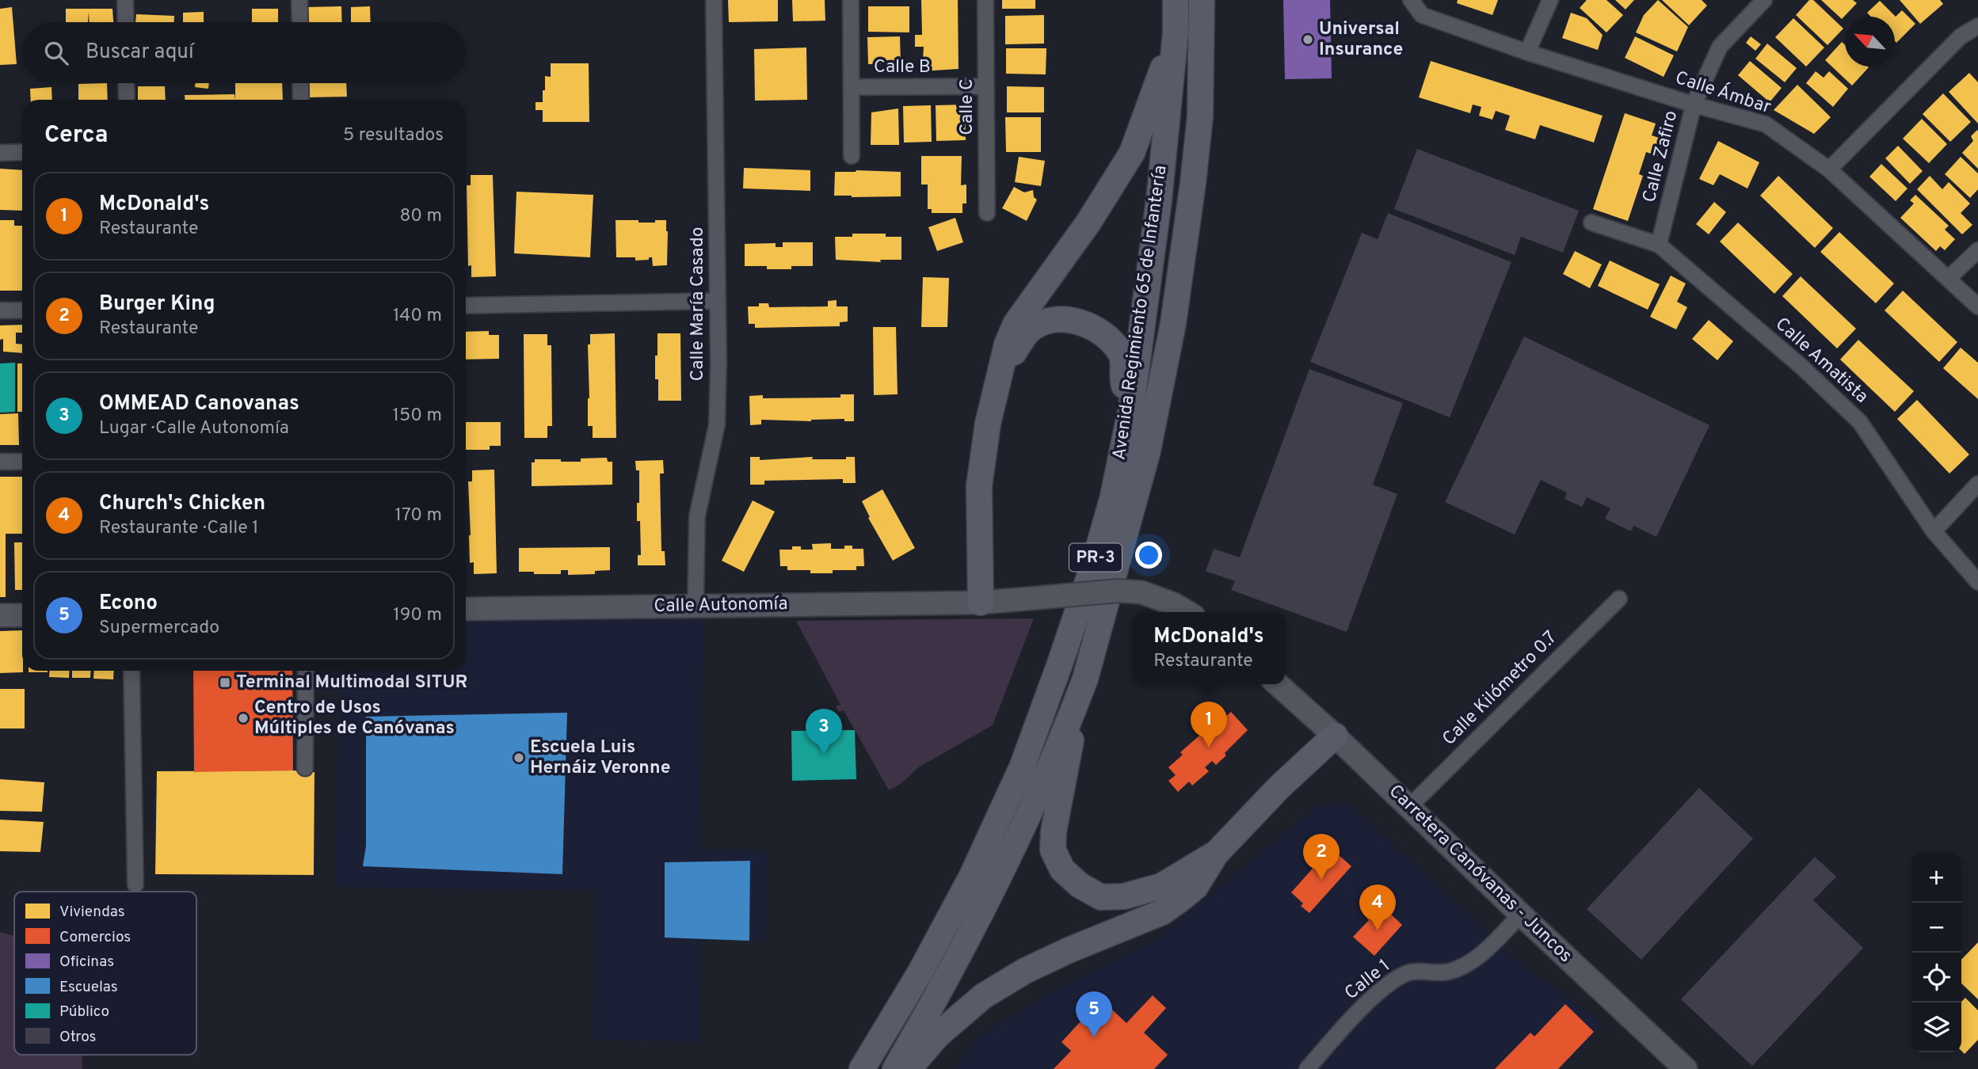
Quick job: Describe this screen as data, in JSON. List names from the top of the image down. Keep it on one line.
{"streets":{"main road":["Avenida Regimiento 65 de Infantería","PR-3","Calle Autonomía","Carretera Canóvanas - Juncos"],"street":["Calle B","Calle Ámbar","Calle C","Calle Zafiro","Calle María Casado","Calle Amatista","Calle Kilómetro 0.7","Calle 1"]},"crossings":[["Calle B","Calle C"],["Calle Ámbar","Calle Zafiro"],["Calle Zafiro","Calle Amatista"],["Calle María Casado","Calle Autonomía"],["Calle Kilómetro 0.7","Carretera Canóvanas - Juncos"],["Carretera Canóvanas - Juncos","Calle 1"]],"places":{"other":["Universal Insurance","Centro de Usos Múltiples de Canóvanas","Escuela Luis Hernáiz Veronne"],"transit":["Terminal Multimodal SITUR"]},"legend":["Viviendas","Comercios","Oficinas","Escuelas","Público","Otros"],"north":"top left","page":{"search":"Buscar aquí","heading":["Cerca","5 resultados"],"list":[{"mark":"1","name":"McDonald's","note":"Restaurante","value":"80 m"},{"mark":"2","name":"Burger King","note":"Restaurante","value":"140 m"},{"mark":"3","name":"OMMEAD Canovanas","note":"Lugar · Calle Autonomía","value":"150 m"},{"mark":"4","name":"Church's Chicken","note":"Restaurante · Calle 1","value":"170 m"},{"mark":"5","name":"Econo","note":"Supermercado","value":"190 m"}],"popup":["McDonald's","Restaurante"],"pins":["1","3","2","4","5"],"map_buttons":["+","−"]}}
